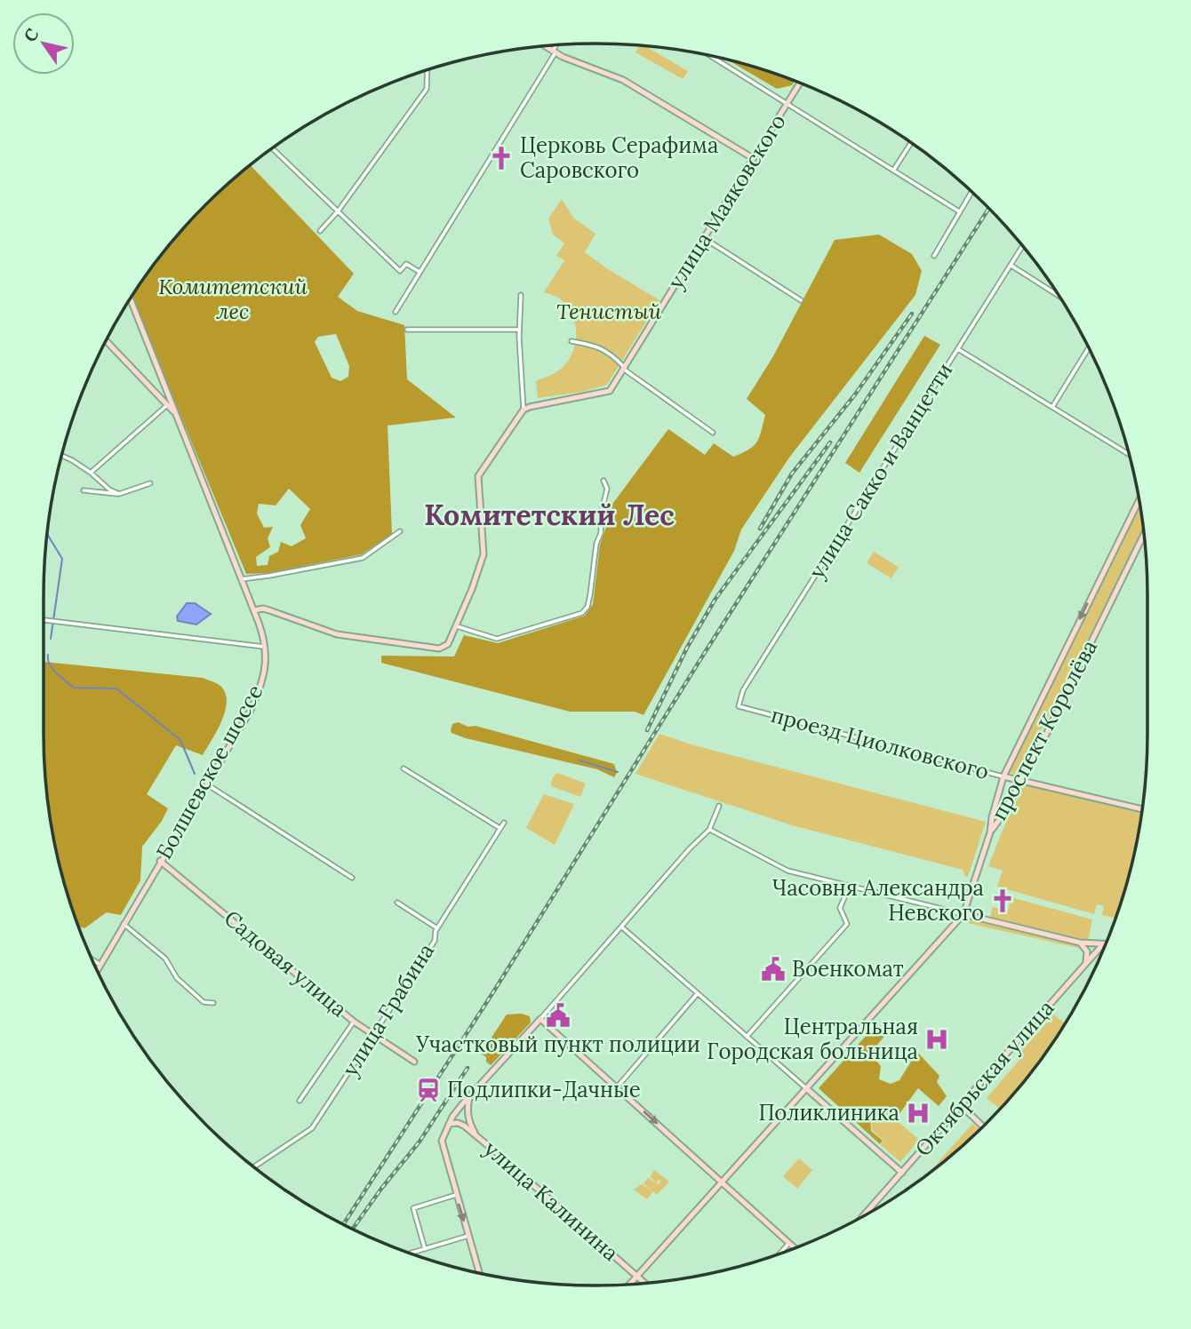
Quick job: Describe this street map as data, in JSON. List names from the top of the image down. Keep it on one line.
{"streets":{"street":["улица Маяковского","улица Сакко и Ванцетти","проспект Королёва","проезд Циолковского","Болшевское шоссе","Садовая улица","улица Грабина","Октябрьская улица","улица Калинина"]},"crossings":[["улица Сакко и Ванцетти","проезд Циолковского"],["проспект Королёва","проезд Циолковского"],["Болшевское шоссе","Садовая улица"],["Садовая улица","улица Грабина"]],"districts":["Комитетский Лес"],"parks":["Комитетский лес","Тенистый"],"places":{"church":["Церковь Серафима Саровского","Часовня Александра Невского"],"public building":["Военкомат","Участковый пункт полиции"],"hospital":["Центральная Городская больница","Поликлиника"],"station":["Подлипки-Дачные"]},"north":"top left"}
